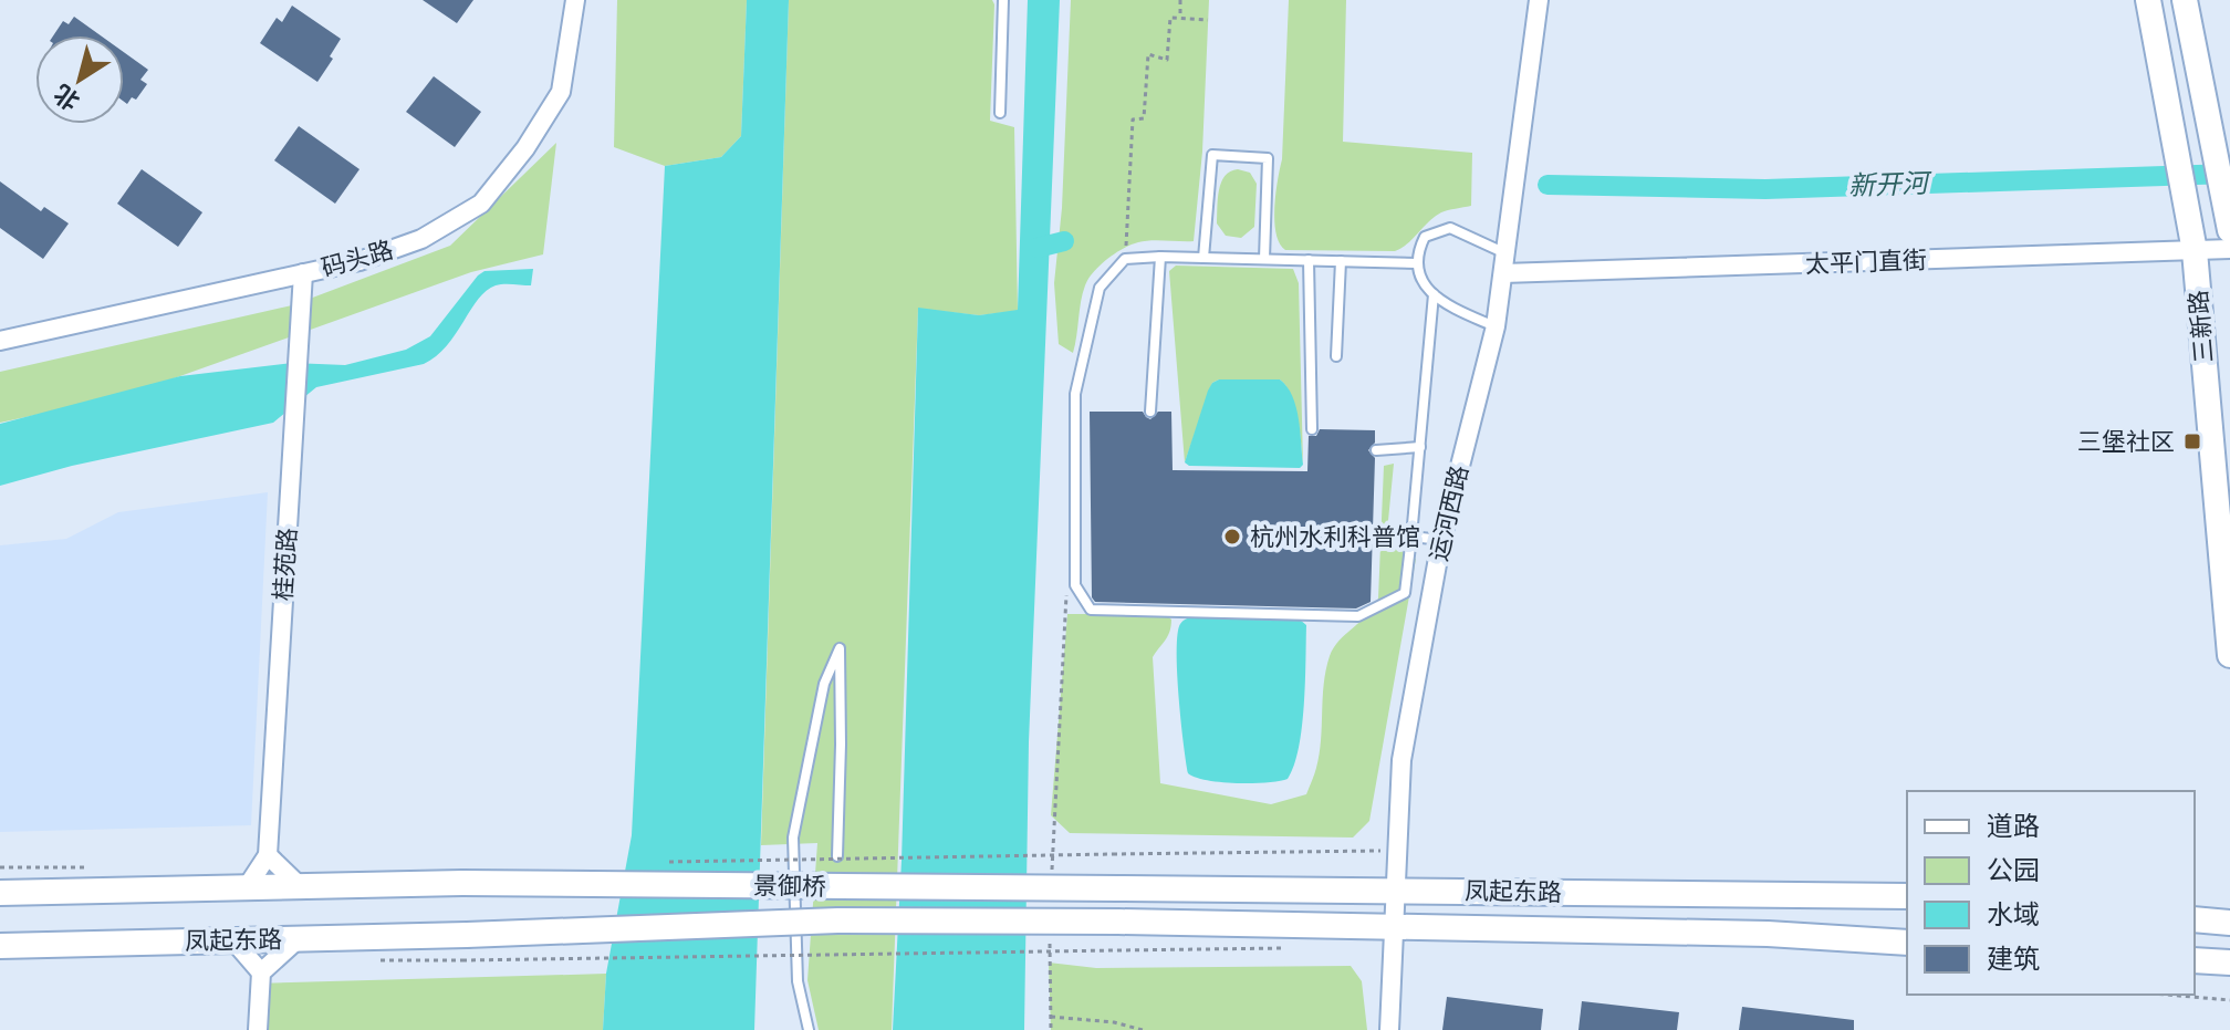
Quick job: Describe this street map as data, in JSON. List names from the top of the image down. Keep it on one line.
{"streets":{"main road":["三新路","景御桥","凤起东路"],"street":["码头路","太平门直街","运河西路","桂苑路"]},"crossings":[["码头路","桂苑路"],["太平门直街","三新路"],["太平门直街","运河西路"],["运河西路","凤起东路"],["景御桥","凤起东路"]],"water":["新开河"],"places":{"transit":["三堡社区"],"other":["杭州水利科普馆"]},"legend":["道路","公园","水域","建筑"],"north":"bottom left"}
